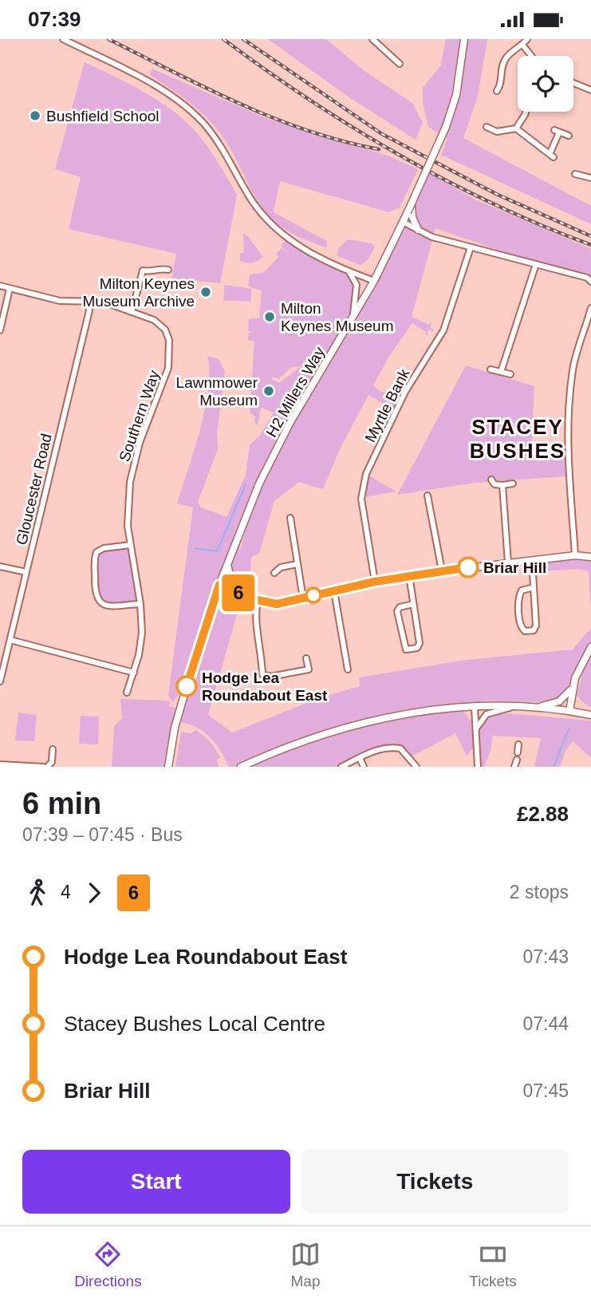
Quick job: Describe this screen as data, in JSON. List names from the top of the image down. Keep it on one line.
{"streets":{"street":["H2 Millers Way","Myrtle Bank","Southern Way","Gloucester Road"]},"crossings":[["Southern Way","Gloucester Road"]],"districts":["STACEY BUSHES"],"places":["Bushfield School","Milton Keynes Museum Archive","Milton Keynes Museum","Lawnmower Museum","Briar Hill","Hodge Lea Roundabout East"],"lines":["bus line 6"],"page":{"status":"07:39","on_map":"6","heading":["6 min","07:39 – 07:45 · Bus","£2.88"],"legs":["4","6","2 stops"],"list":[{"name":"Hodge Lea Roundabout East","value":"07:43"},{"name":"Stacey Bushes Local Centre","value":"07:44"},{"name":"Briar Hill","value":"07:45"}],"buttons":["Start","Tickets"],"tabs":["Directions","Map","Tickets"]}}
